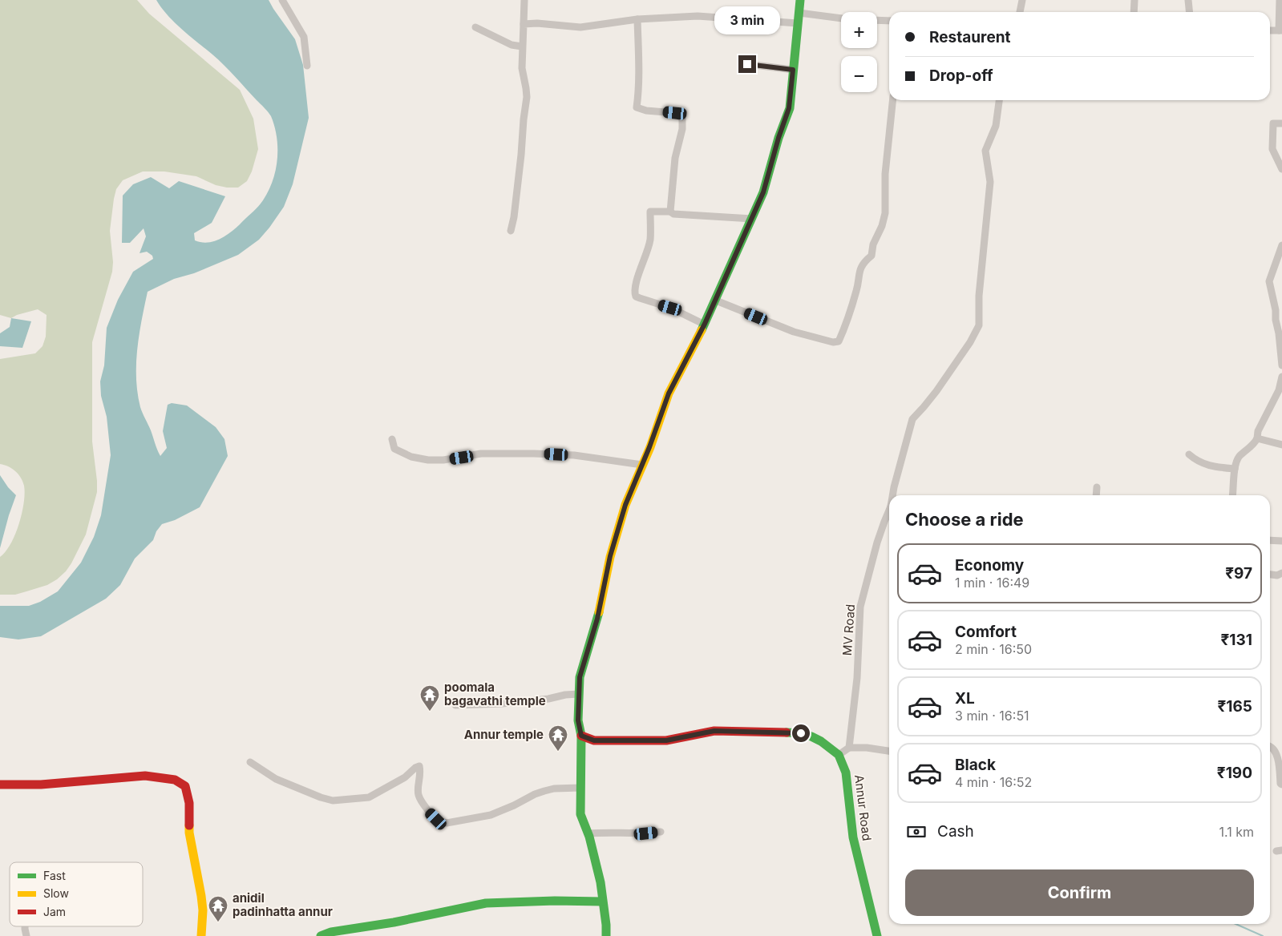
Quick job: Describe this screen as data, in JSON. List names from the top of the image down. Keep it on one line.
{"streets":{"main road":["Annur Road"],"street":["MV Road"]},"places":{"temple":["poomala bagavathi temple","Annur temple","anidil padinhatta annur"]},"legend":["Fast","Slow","Jam"],"page":{"bubble":"3 min","map_buttons":["+","−"],"banner":["Restaurent","Drop-off"],"heading":"Choose a ride","list":[{"name":"Economy","note":"1 min · 16:49","value":"₹97"},{"name":"Comfort","note":"2 min · 16:50","value":"₹131"},{"name":"XL","note":"3 min · 16:51","value":"₹165"},{"name":"Black","note":"4 min · 16:52","value":"₹190"}],"pay":["Cash","1.1 km"],"buttons":"Confirm"}}
